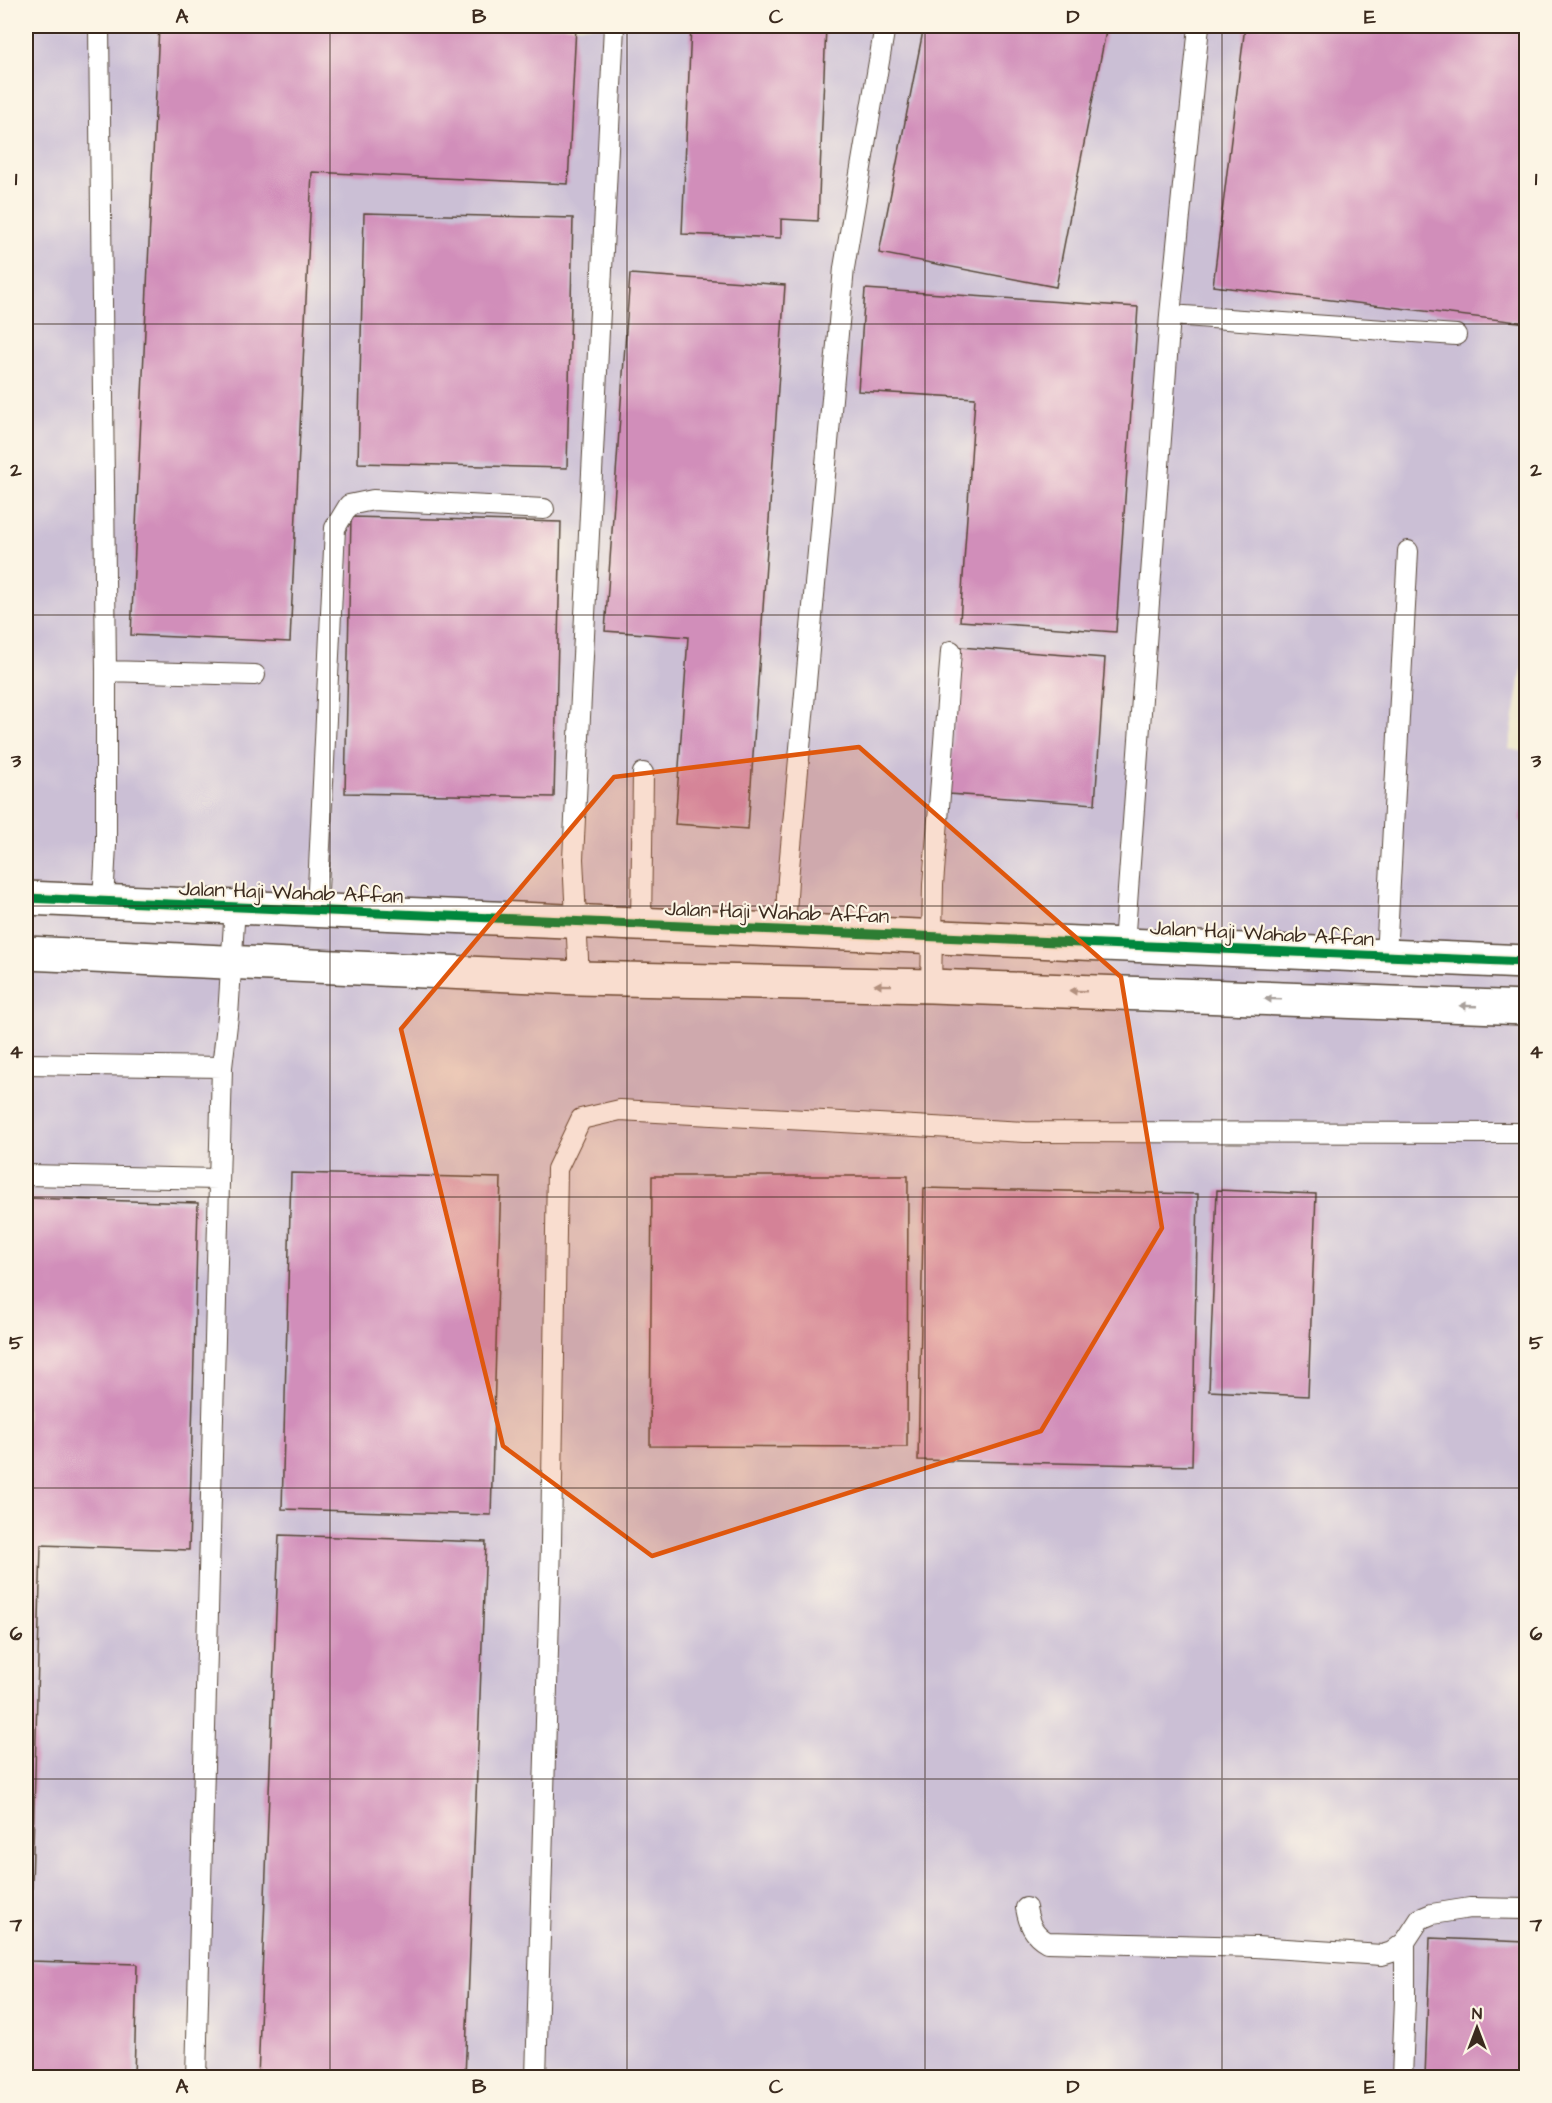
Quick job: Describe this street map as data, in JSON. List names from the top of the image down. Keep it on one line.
{"streets":{"street":["Jalan Haji Wahab Affan"]},"north":"top","grid":{"columns":["A","B","C","D","E"],"rows":["1","2","3","4","5","6","7"]}}
